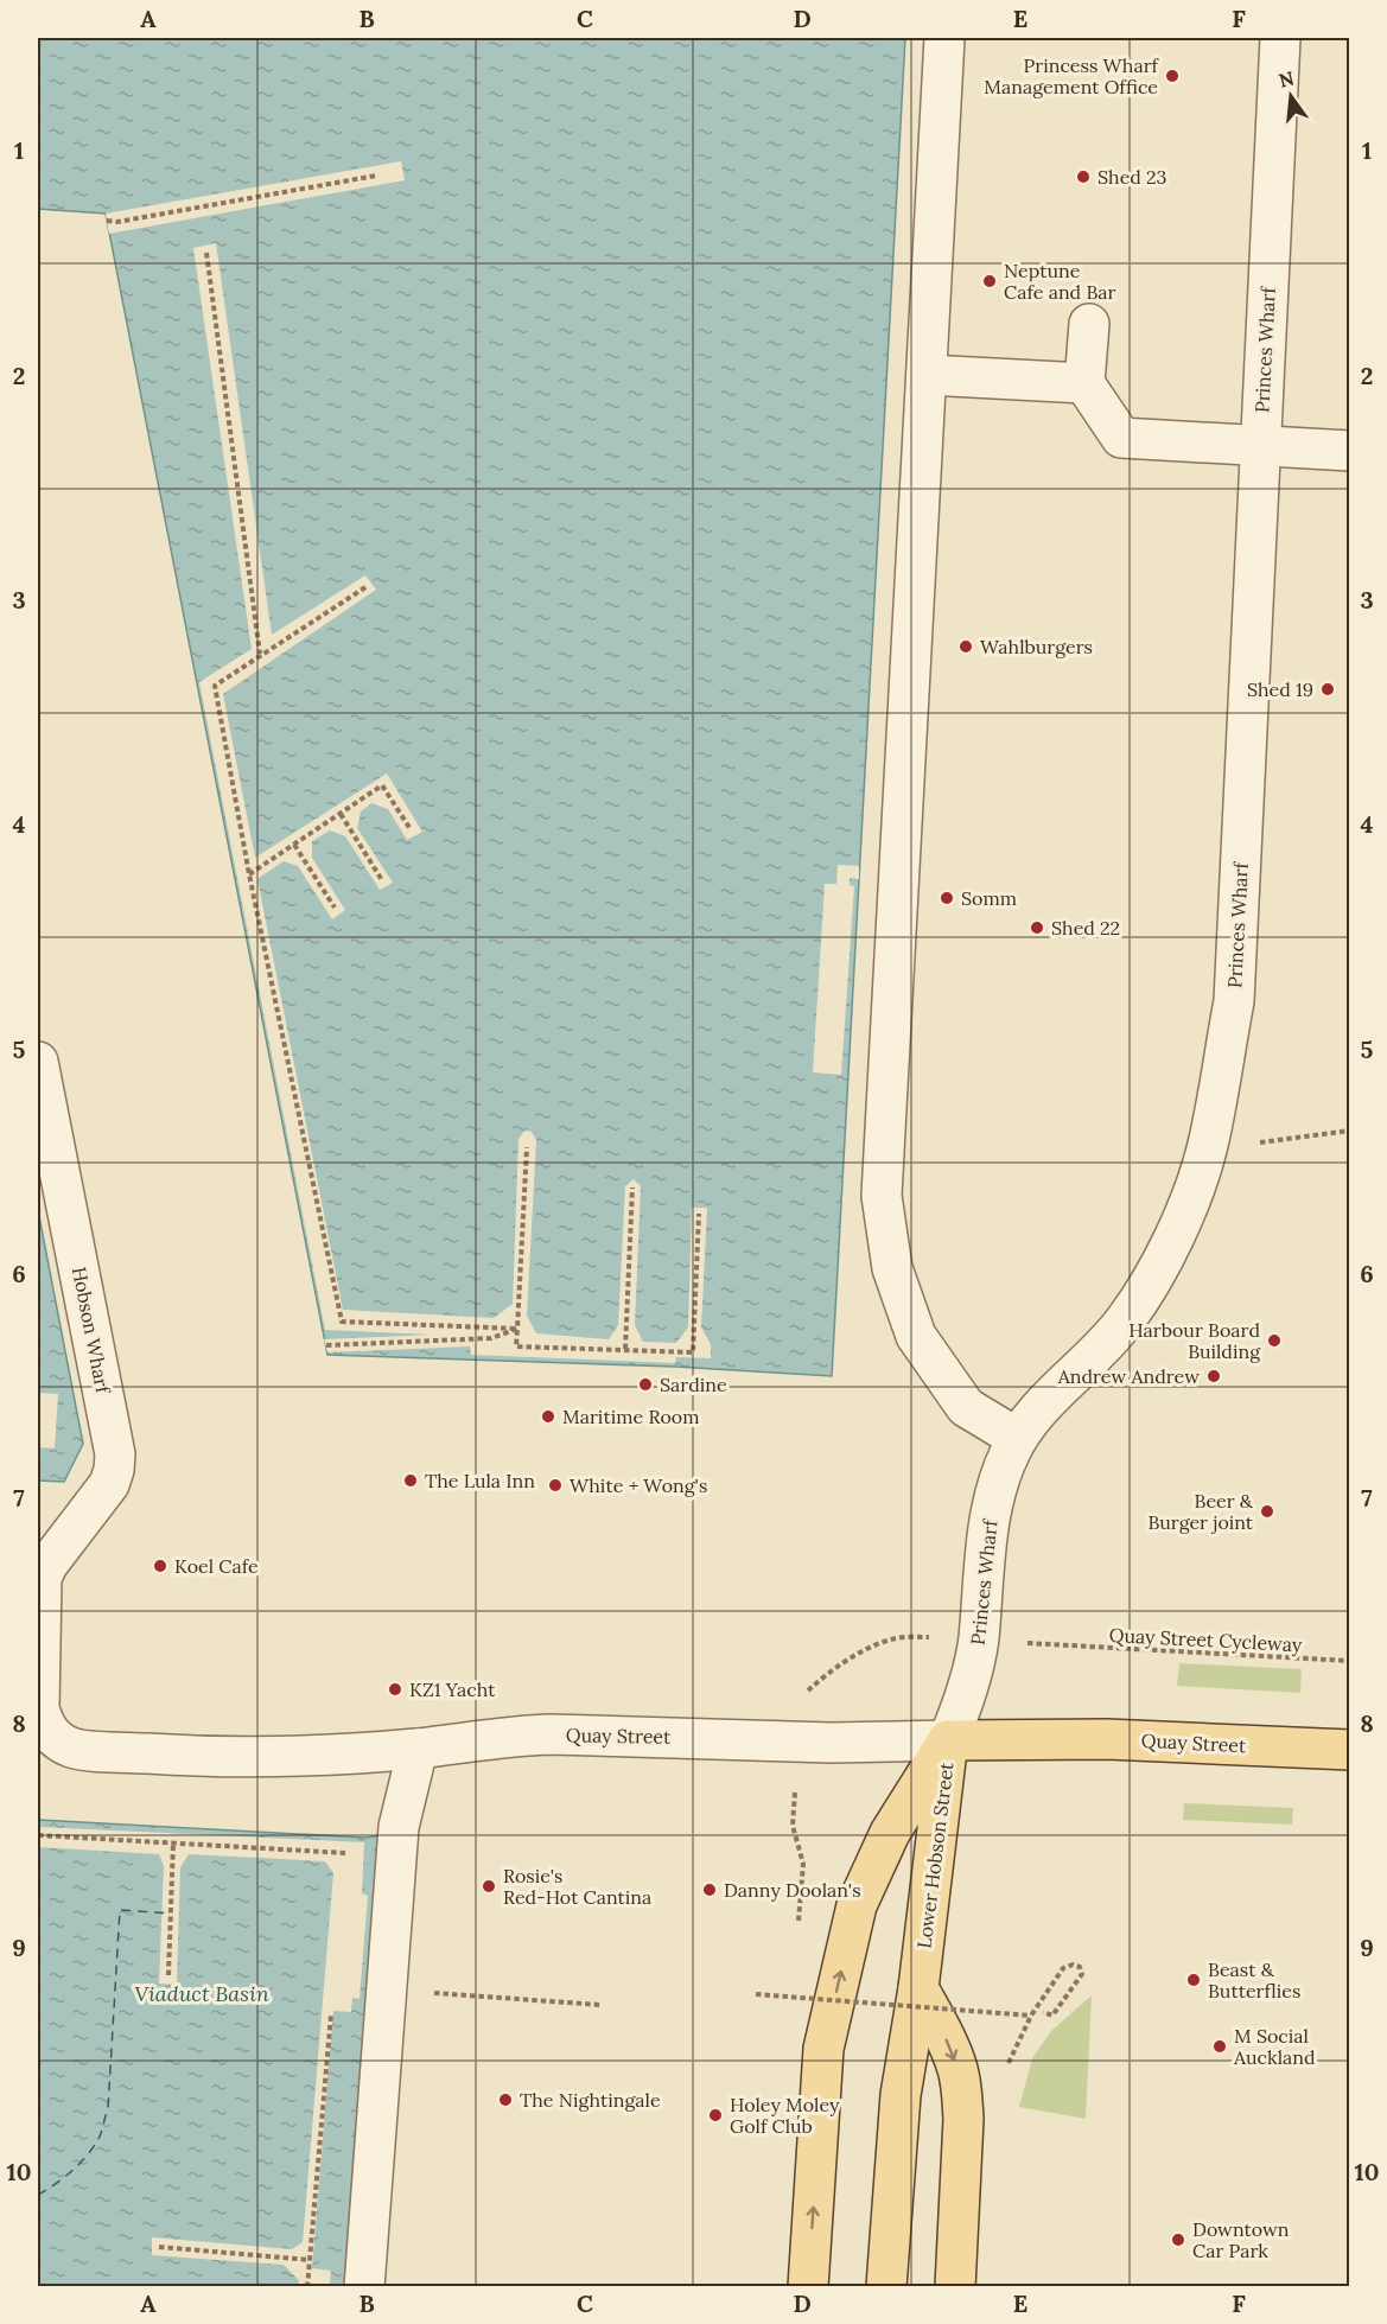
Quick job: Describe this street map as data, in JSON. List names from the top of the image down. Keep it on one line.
{"streets":{"main road":["Quay Street","Lower Hobson Street"],"street":["Princes Wharf","Hobson Wharf"],"path":["Quay Street Cycleway"]},"crossings":[["Princes Wharf","Quay Street"],["Princes Wharf","Lower Hobson Street"],["Hobson Wharf","Quay Street"],["Quay Street","Lower Hobson Street"]],"water":["Viaduct Basin"],"places":["Princess Wharf Management Office","Shed 23","Neptune Cafe and Bar","Wahlburgers","Shed 19","Somm","Shed 22","Harbour Board Building","Andrew Andrew","Sardine","Maritime Room","The Lula Inn","White + Wong's","Beer & Burger joint","Koel Cafe","KZ1 Yacht","Rosie's Red-Hot Cantina","Danny Doolan's","Beast & Butterflies","M Social Auckland","The Nightingale","Holey Moley Golf Club","Downtown Car Park"],"north":"top","grid":{"columns":["A","B","C","D","E","F"],"rows":["1","2","3","4","5","6","7","8","9","10"]}}
